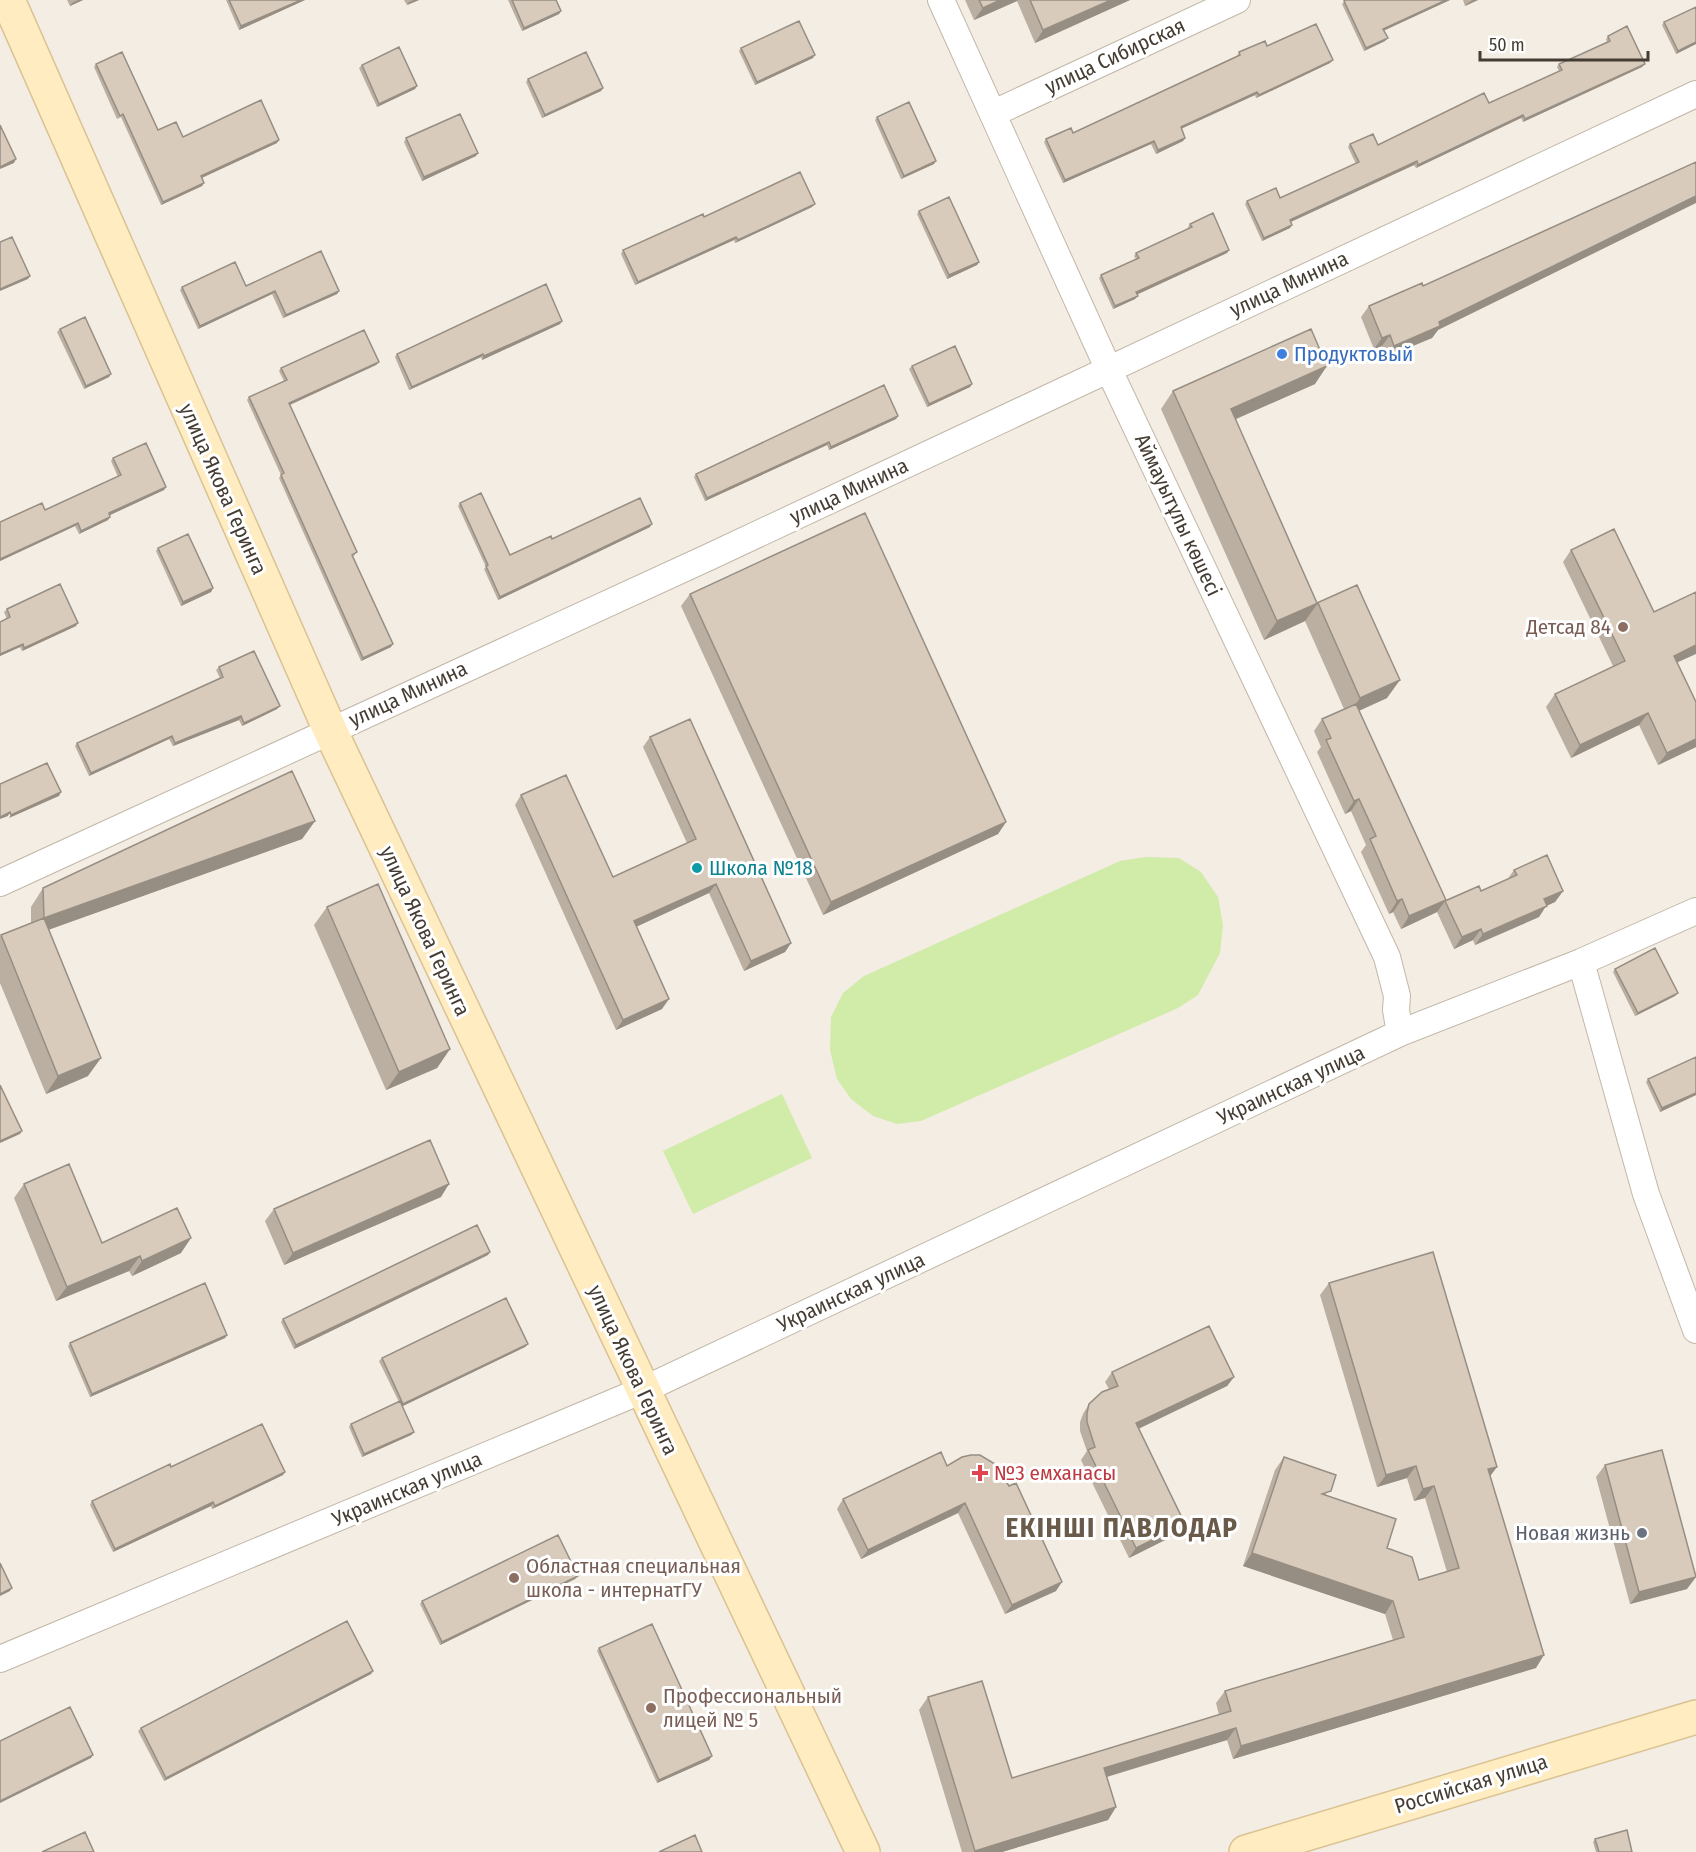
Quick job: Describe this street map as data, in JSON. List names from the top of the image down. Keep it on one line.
{"streets":{"street":["улица Сибирская","улица Минина","улица Якова Геринга","Аймауытұлы көшесі","Украинская улица","Российская улица"]},"crossings":[["улица Сибирская","Аймауытұлы көшесі"],["улица Минина","улица Якова Геринга"],["улица Минина","Аймауытұлы көшесі"],["улица Якова Геринга","Украинская улица"],["Аймауытұлы көшесі","Украинская улица"]],"districts":["ЕКІНШІ ПАВЛОДАР"],"places":{"other":["Продуктовый","Детсад 84","Школа №18","Новая жизнь","Областная специальная школа - интернатГУ","Профессиональный лицей № 5"],"health":["№3 емханасы"]},"scale_bar":"50 m"}
